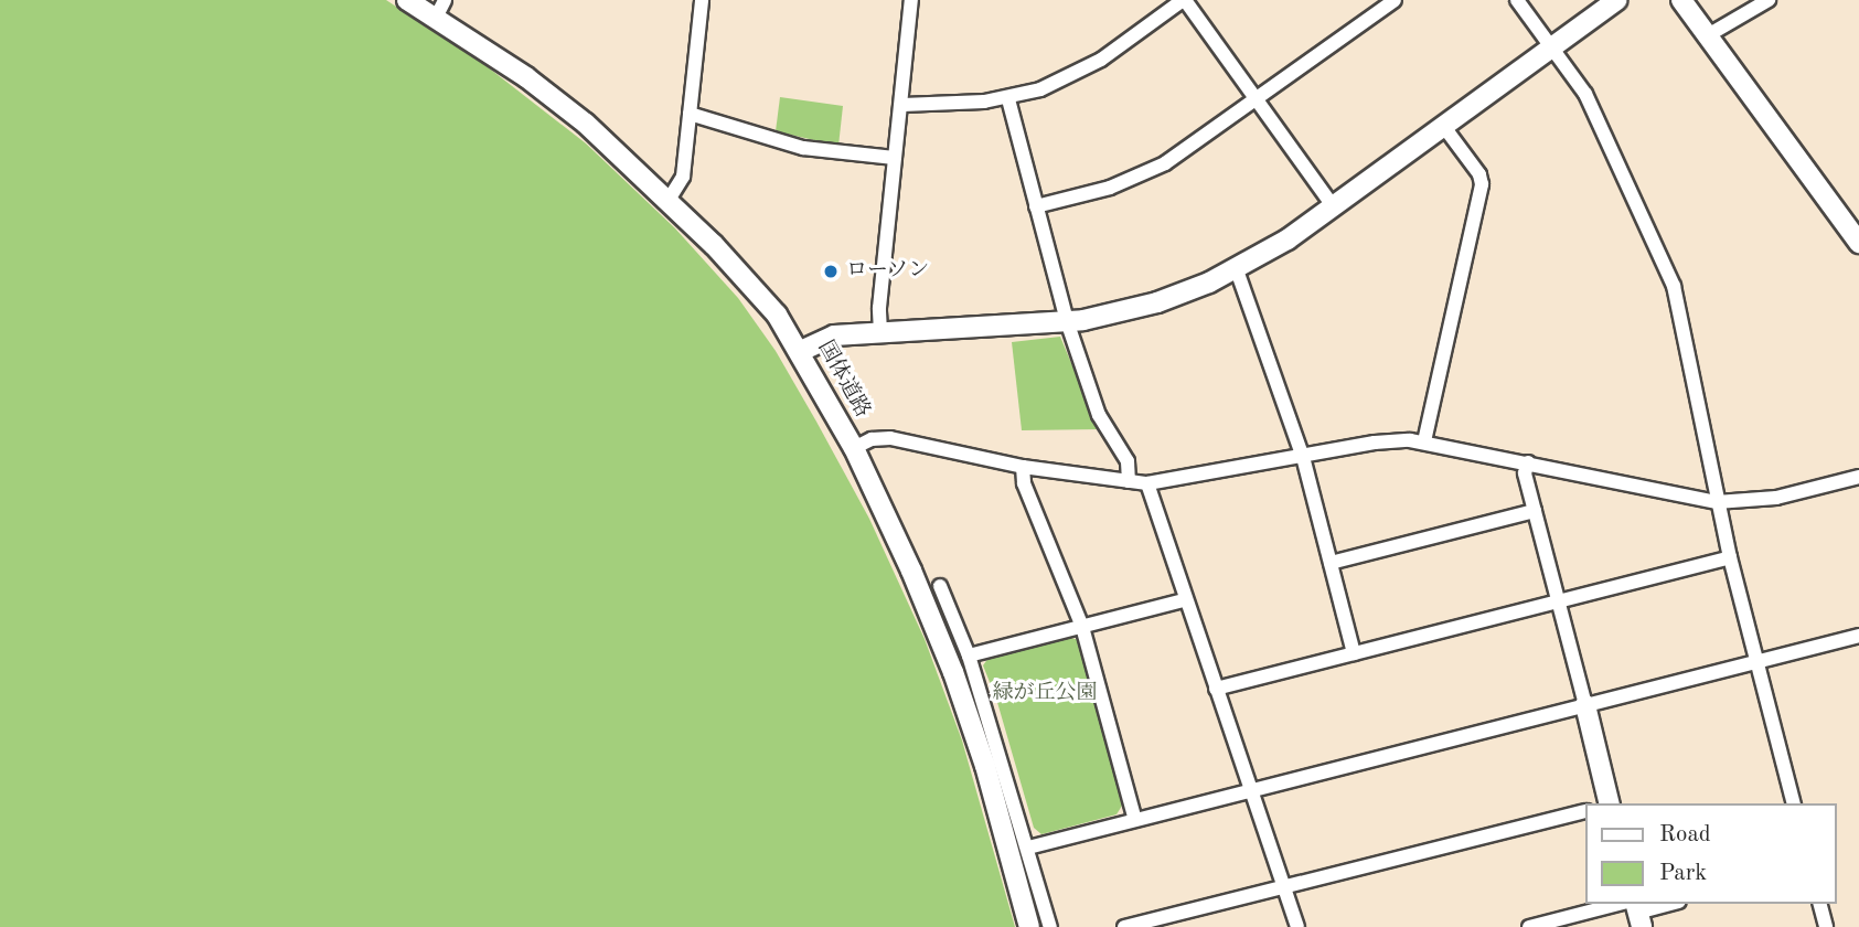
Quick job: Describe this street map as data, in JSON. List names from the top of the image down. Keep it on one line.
{"streets":{"street":["国体道路"]},"parks":["緑が丘公園"],"places":["ローソン"],"legend":["Road","Park"]}
